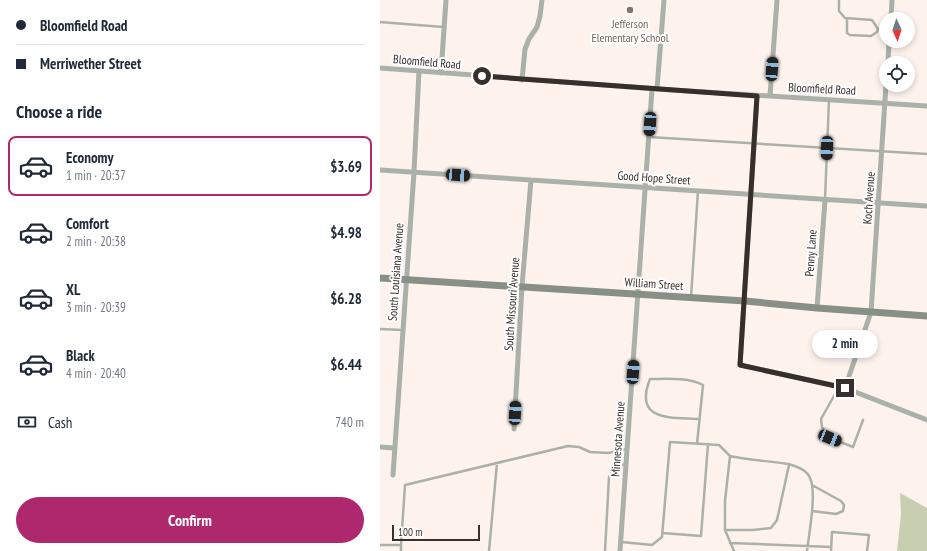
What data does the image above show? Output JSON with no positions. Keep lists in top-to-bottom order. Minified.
{"streets":{"main road":["William Street"],"street":["Bloomfield Road","Good Hope Street","Koch Avenue","Penny Lane","South Louisiana Avenue","South Missouri Avenue","Minnesota Avenue"]},"crossings":[["Bloomfield Road","Koch Avenue"],["Bloomfield Road","South Louisiana Avenue"],["Bloomfield Road","Minnesota Avenue"],["Good Hope Street","Koch Avenue"],["Good Hope Street","Penny Lane"],["Good Hope Street","South Louisiana Avenue"],["Good Hope Street","South Missouri Avenue"],["Good Hope Street","Minnesota Avenue"],["Koch Avenue","William Street"],["Penny Lane","William Street"],["South Louisiana Avenue","William Street"],["William Street","South Missouri Avenue"],["William Street","Minnesota Avenue"]],"places":["Jefferson Elementary School"],"scale_bar":"100 m","north":"bottom","page":{"banner":["Bloomfield Road","Merriwether Street"],"heading":"Choose a ride","list":[{"name":"Economy","note":"1 min · 20:37","value":"$3.69"},{"name":"Comfort","note":"2 min · 20:38","value":"$4.98"},{"name":"XL","note":"3 min · 20:39","value":"$6.28"},{"name":"Black","note":"4 min · 20:40","value":"$6.44"}],"bubble":"2 min","pay":["Cash","740 m"],"buttons":"Confirm","scale":"100 m"}}
